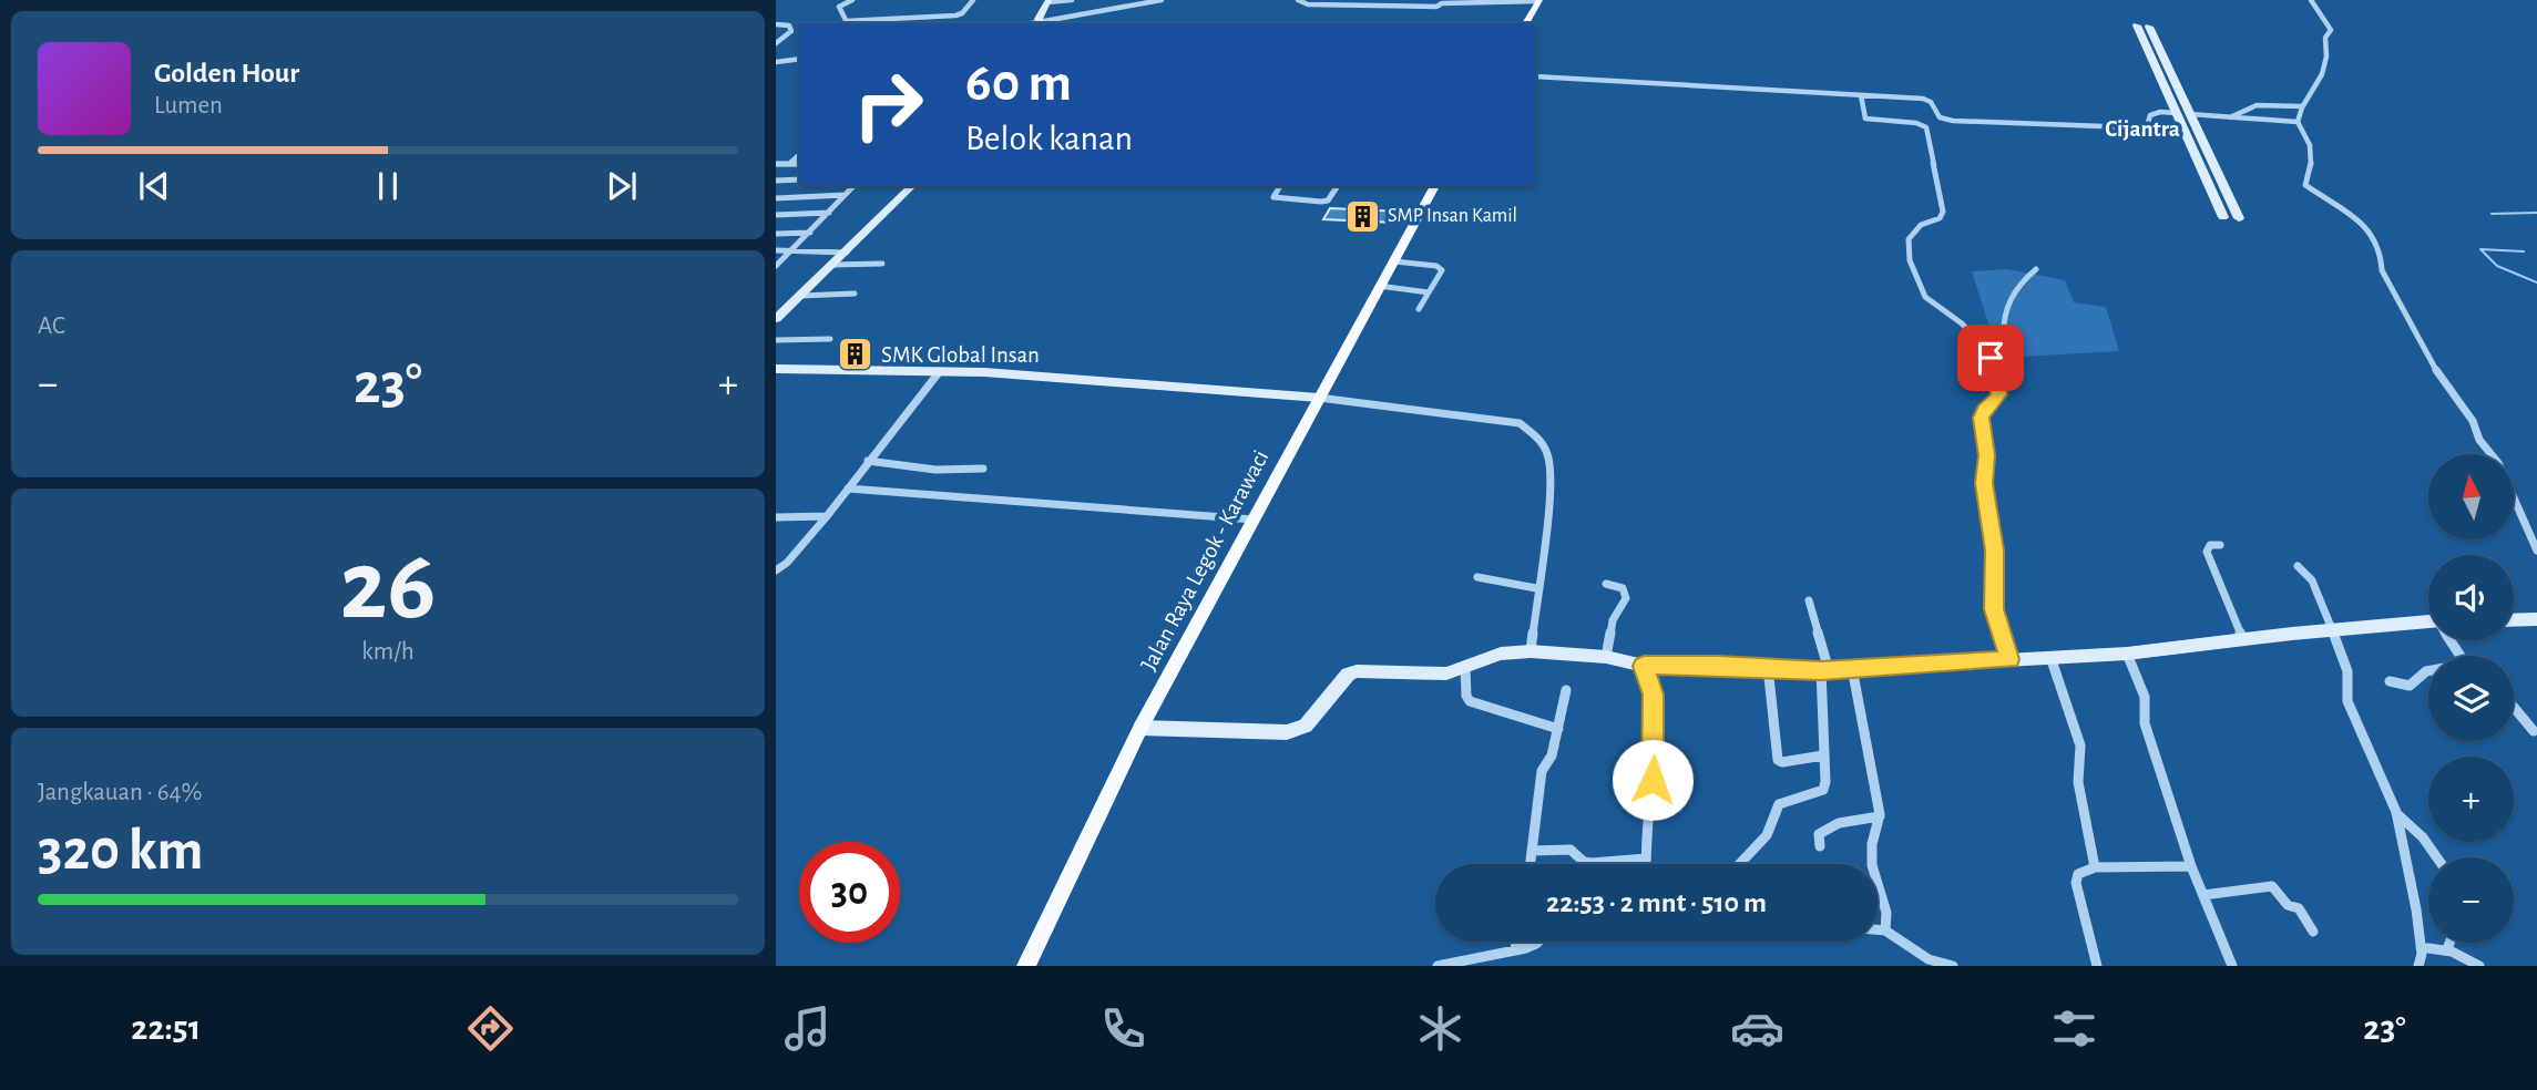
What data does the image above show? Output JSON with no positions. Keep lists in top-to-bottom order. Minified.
{"streets":{"main road":["Jalan Raya Legok - Karawaci"]},"districts":["Cijantra"],"places":{"building":["SMP Insan Kamil","SMK Global Insan"]},"north":"top","page":{"turn":["60 m","Belok kanan"],"song":["Golden Hour","Lumen"],"tile":["AC",["26","km/h"],["Jangkauan · 64%","320 km"]],"heat":["−","23°","+"],"map_buttons":["+","−"],"limit":"30","trip":"22:53 · 2 mnt · 510 m","tabs":["22:51","23°"]}}
